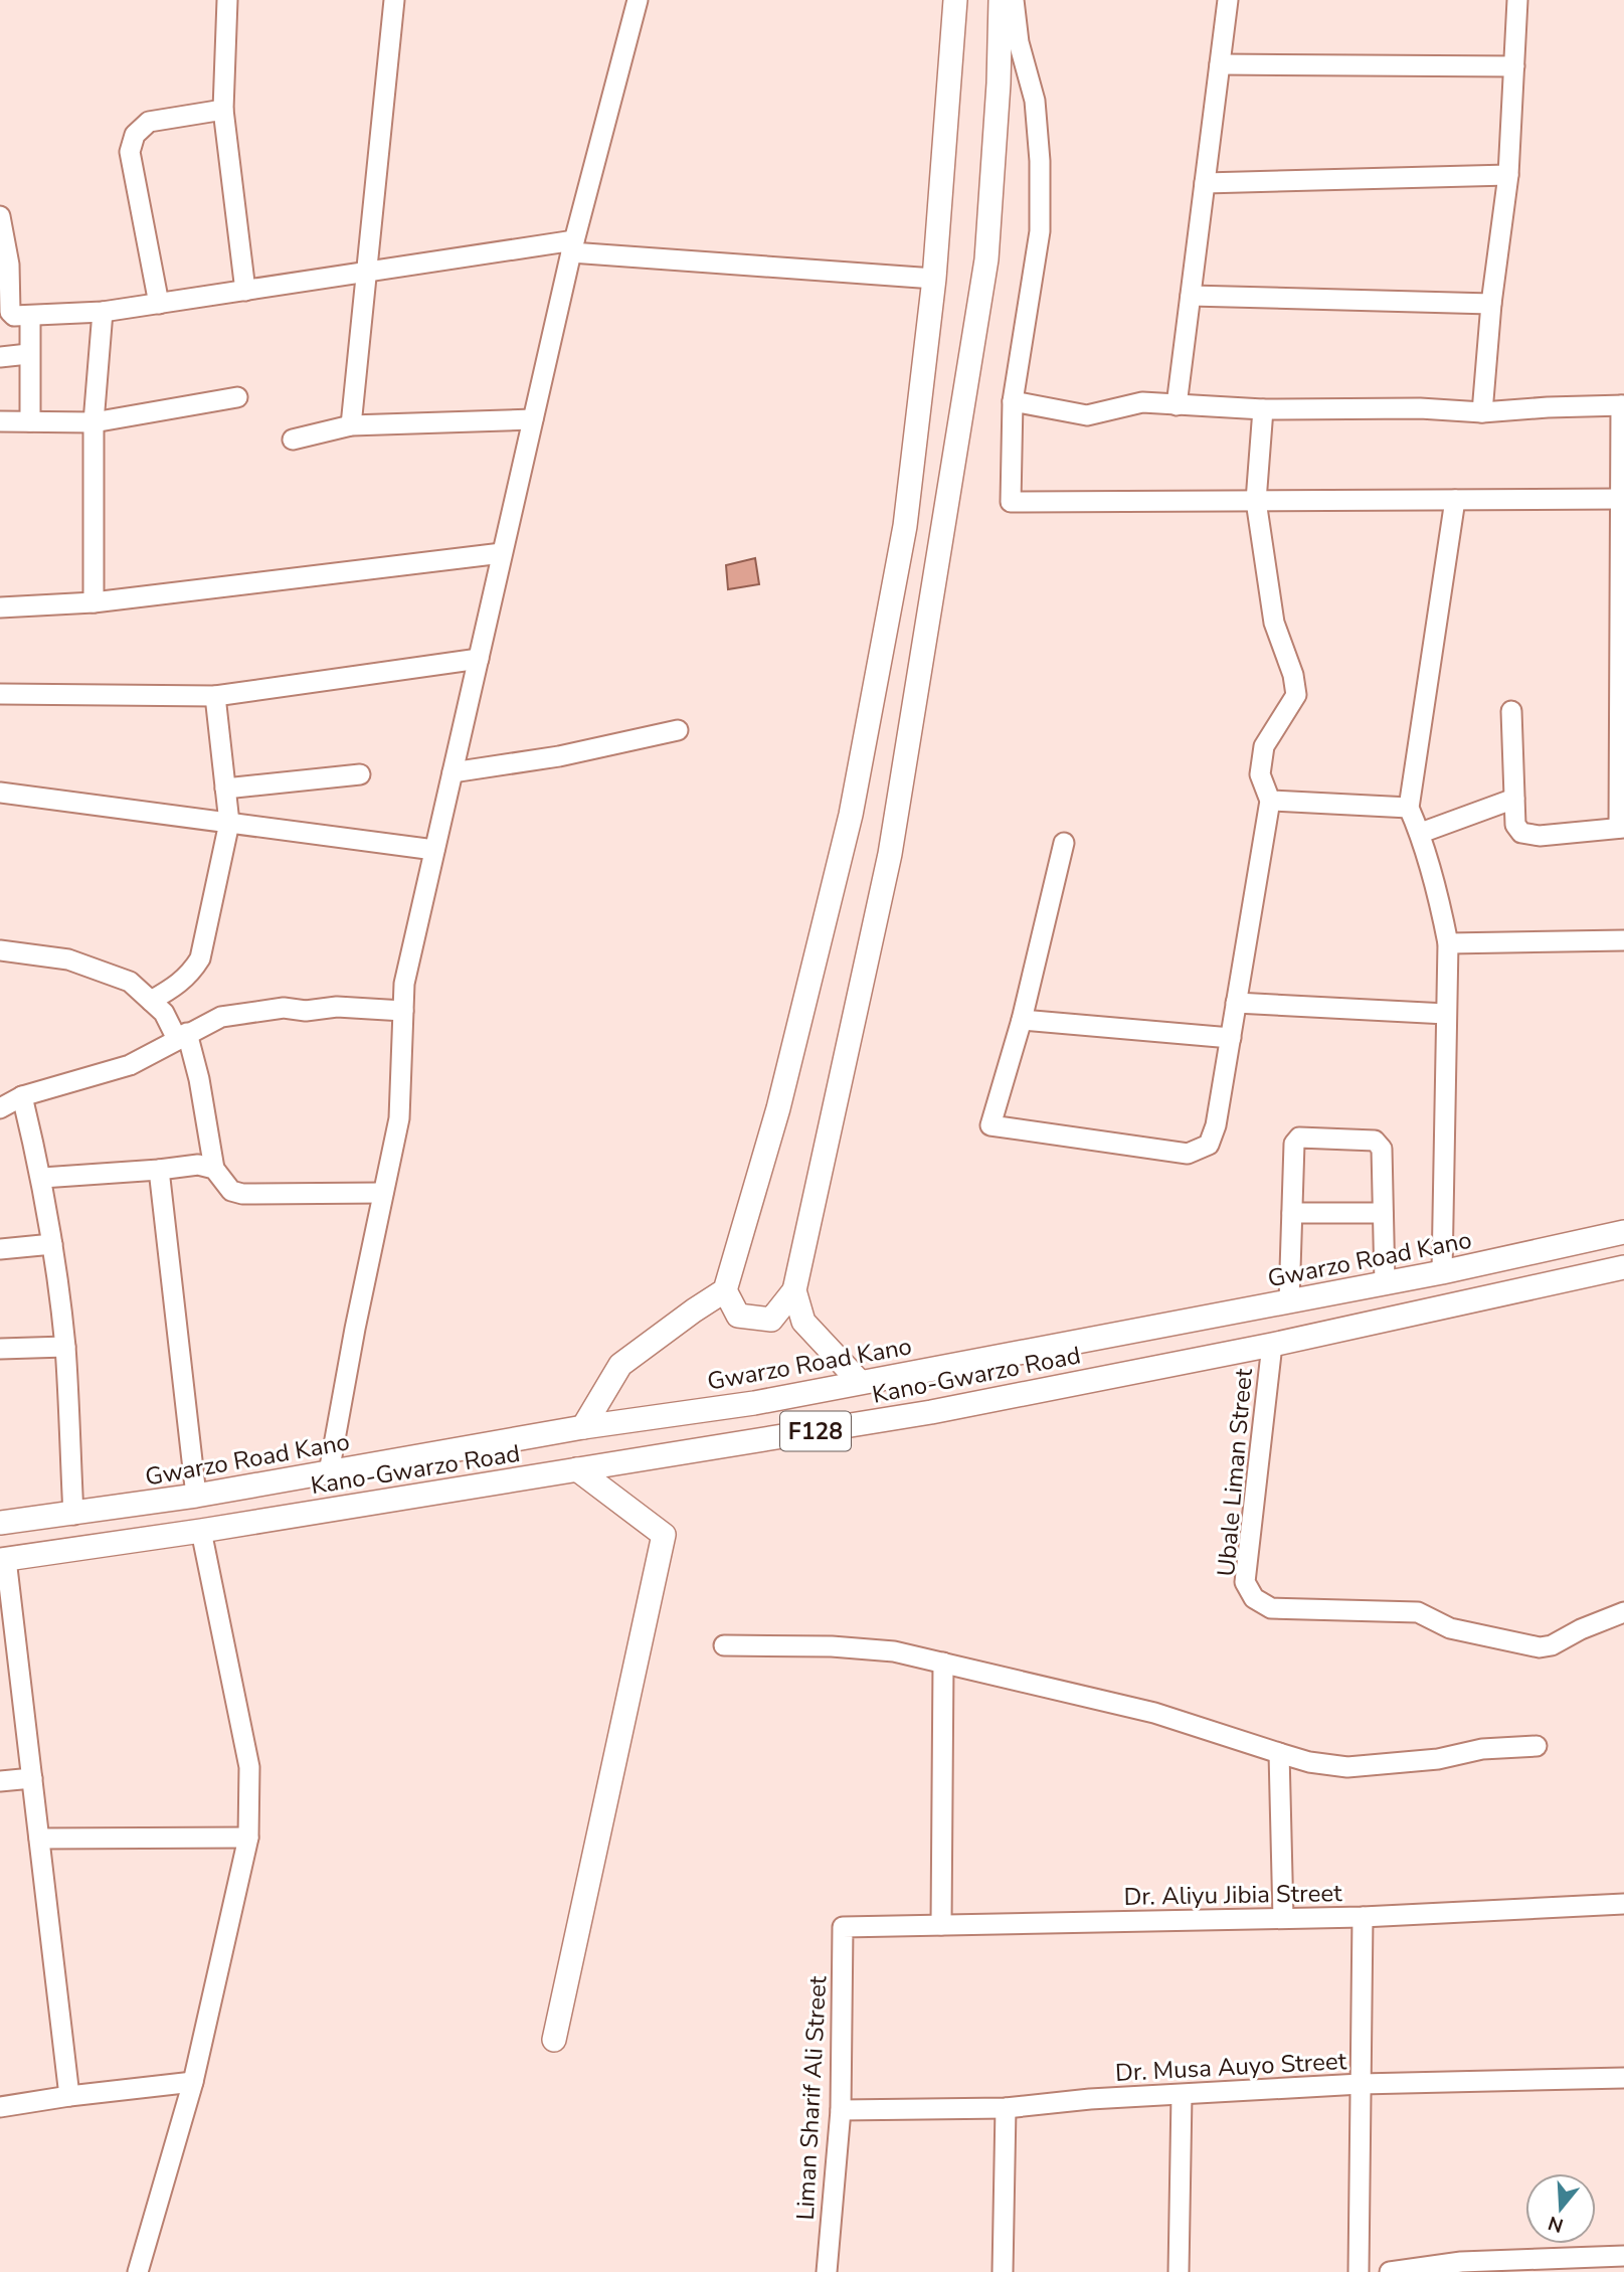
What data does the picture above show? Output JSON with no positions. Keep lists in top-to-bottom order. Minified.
{"streets":{"main road":["Gwarzo Road Kano","Kano-Gwarzo Road","F128"],"street":["Ubale Liman Street","Dr. Aliyu Jibia Street","Dr. Musa Auyo Street","Liman Sharif Ali Street"]},"crossings":[["Kano-Gwarzo Road","Ubale Liman Street"],["Dr. Aliyu Jibia Street","Liman Sharif Ali Street"],["Dr. Musa Auyo Street","Liman Sharif Ali Street"]],"north":"bottom"}
